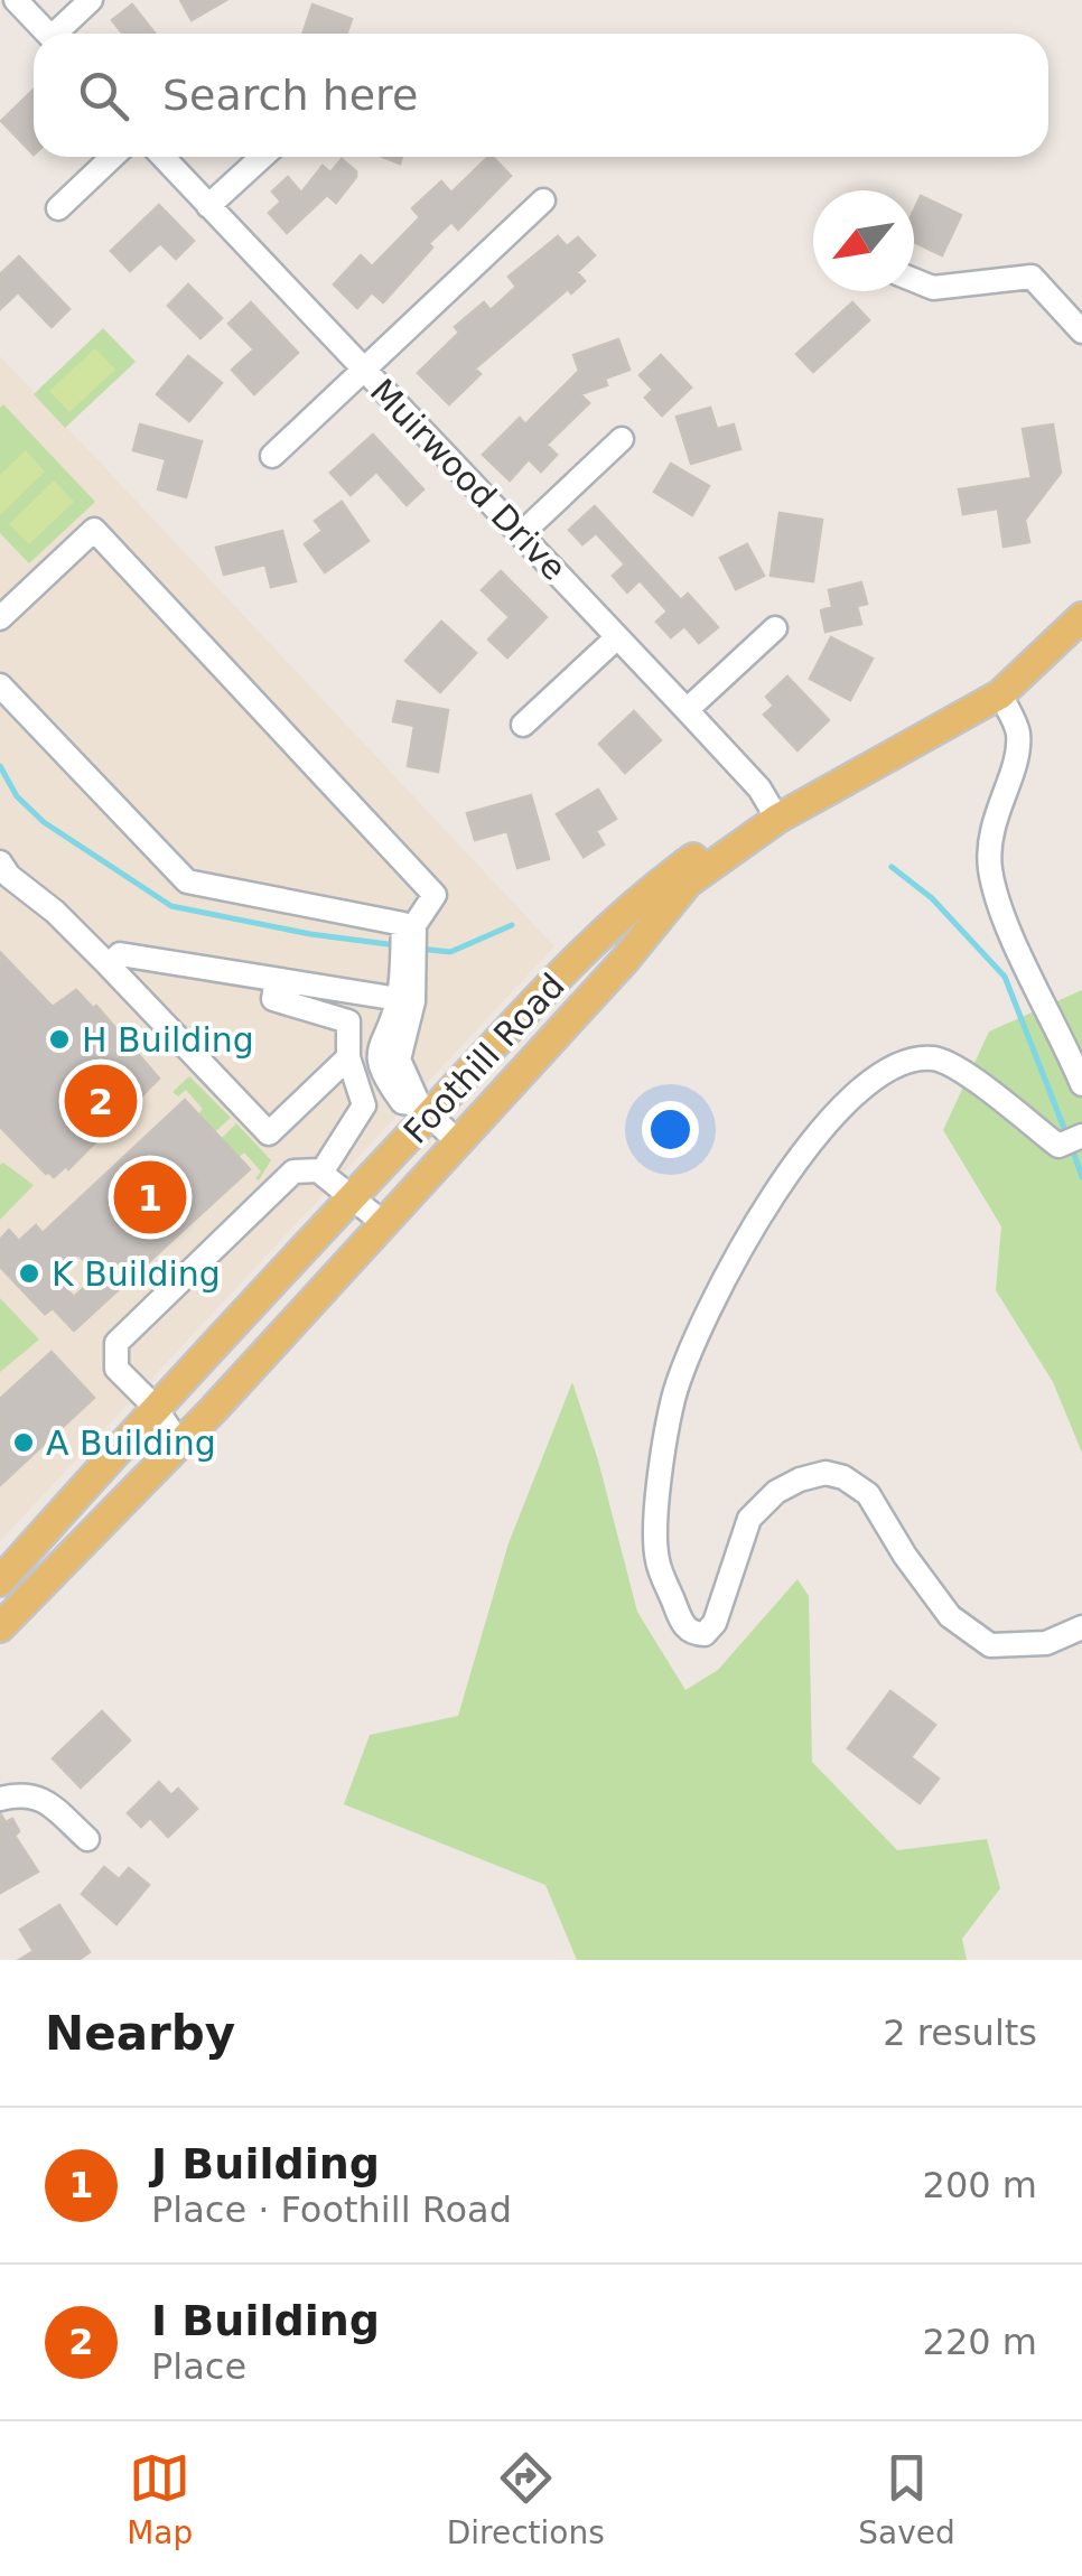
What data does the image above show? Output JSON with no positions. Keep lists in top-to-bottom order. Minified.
{"streets":{"main road":["Foothill Road"],"street":["Muirwood Drive"]},"crossings":[["Muirwood Drive","Foothill Road"]],"places":["H Building","K Building","A Building"],"north":"bottom left","page":{"search":"Search here","pins":["2","1"],"heading":["Nearby","2 results"],"list":[{"mark":"1","name":"J Building","note":"Place · Foothill Road","value":"200 m"},{"mark":"2","name":"I Building","note":"Place","value":"220 m"}],"nav":["Map","Directions","Saved"]}}
